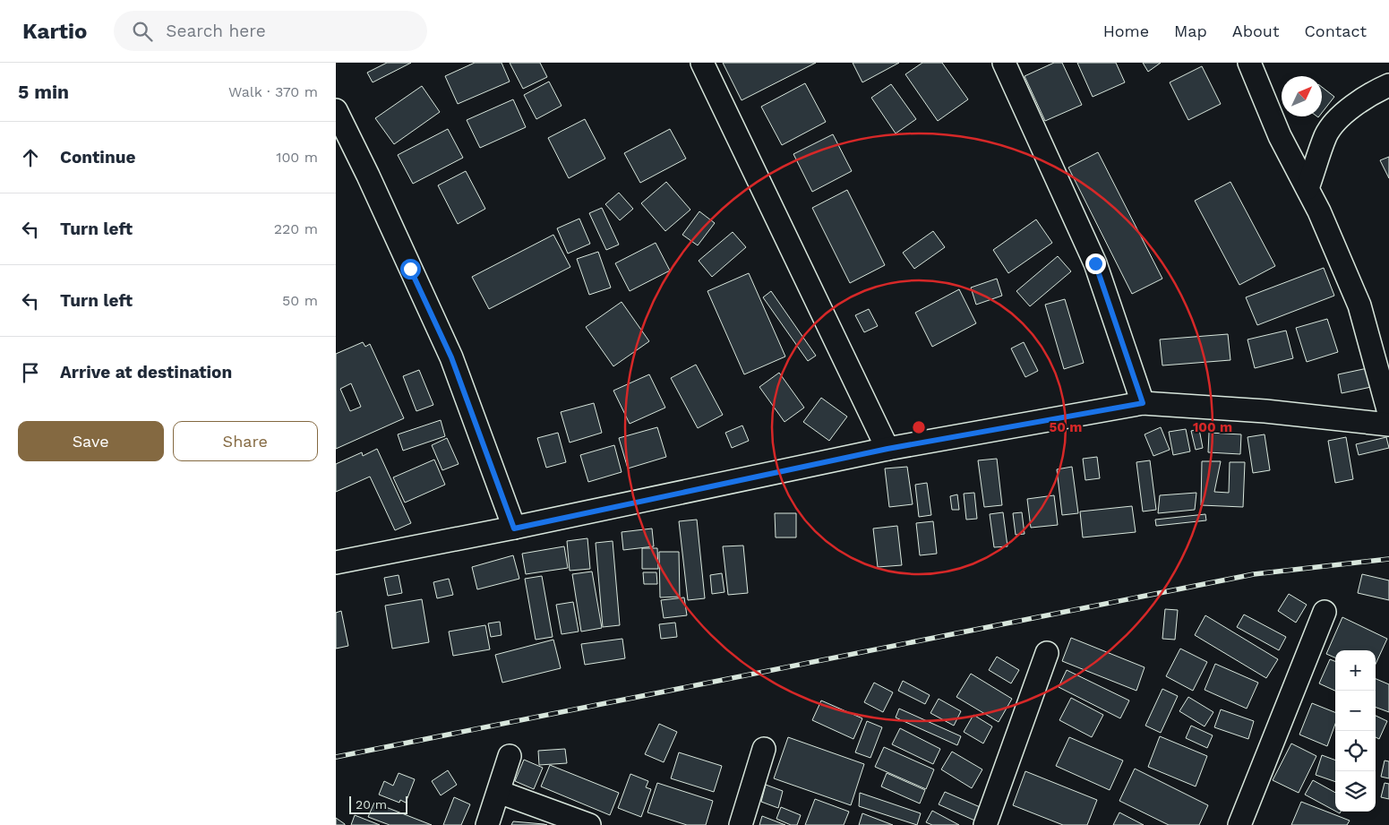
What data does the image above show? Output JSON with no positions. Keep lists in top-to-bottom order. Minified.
{"scale_bar":"20 m","north":"top right","page":{"header":"Kartio","search":"Search here","nav":["Home","Map","About","Contact"],"heading":["5 min","Walk · 370 m"],"list":[["Continue","100 m"],["Turn left","220 m"],["Turn left","50 m"],"Arrive at destination"],"buttons":["Save","Share"],"map_buttons":["+","−"],"scale":"20 m"},"rings":["50 m","100 m"]}
